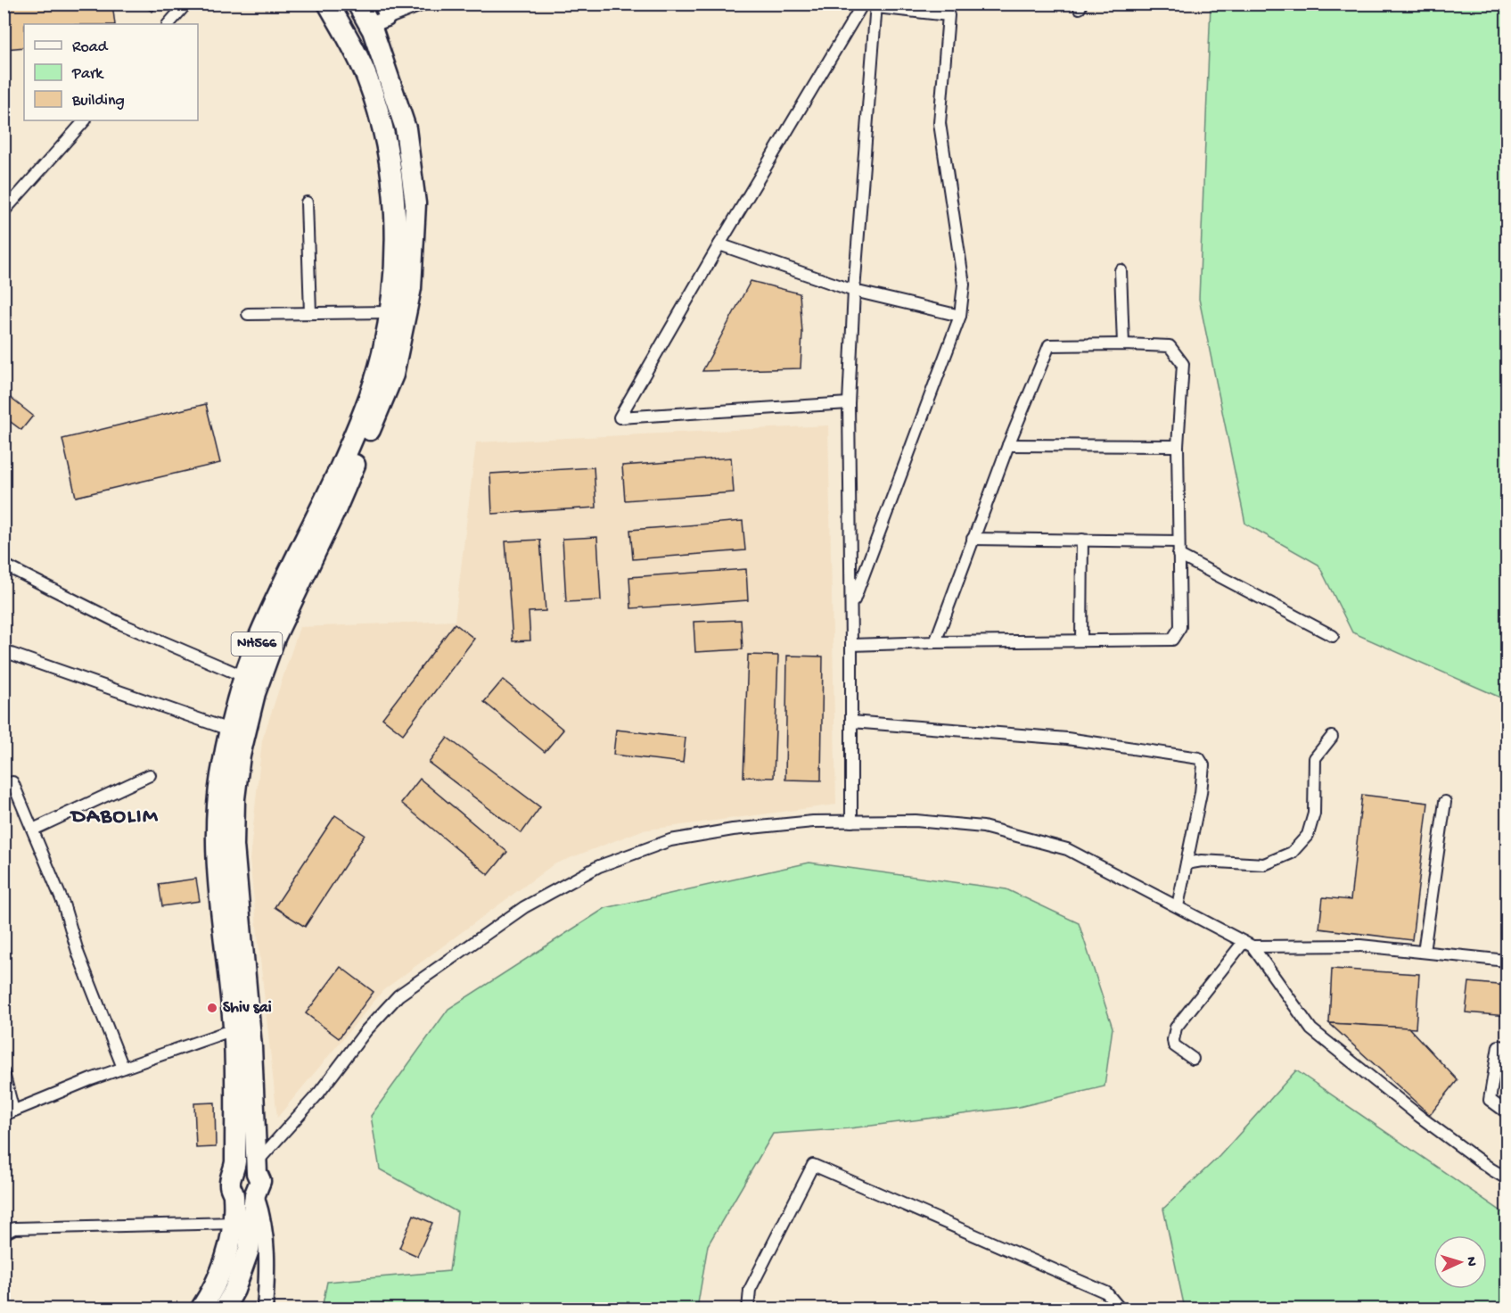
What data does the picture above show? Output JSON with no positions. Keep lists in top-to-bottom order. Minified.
{"streets":{"highway":["NH566"]},"districts":["DABOLIM"],"places":["Shiv sai"],"legend":["Road","Park","Building"],"north":"right"}
